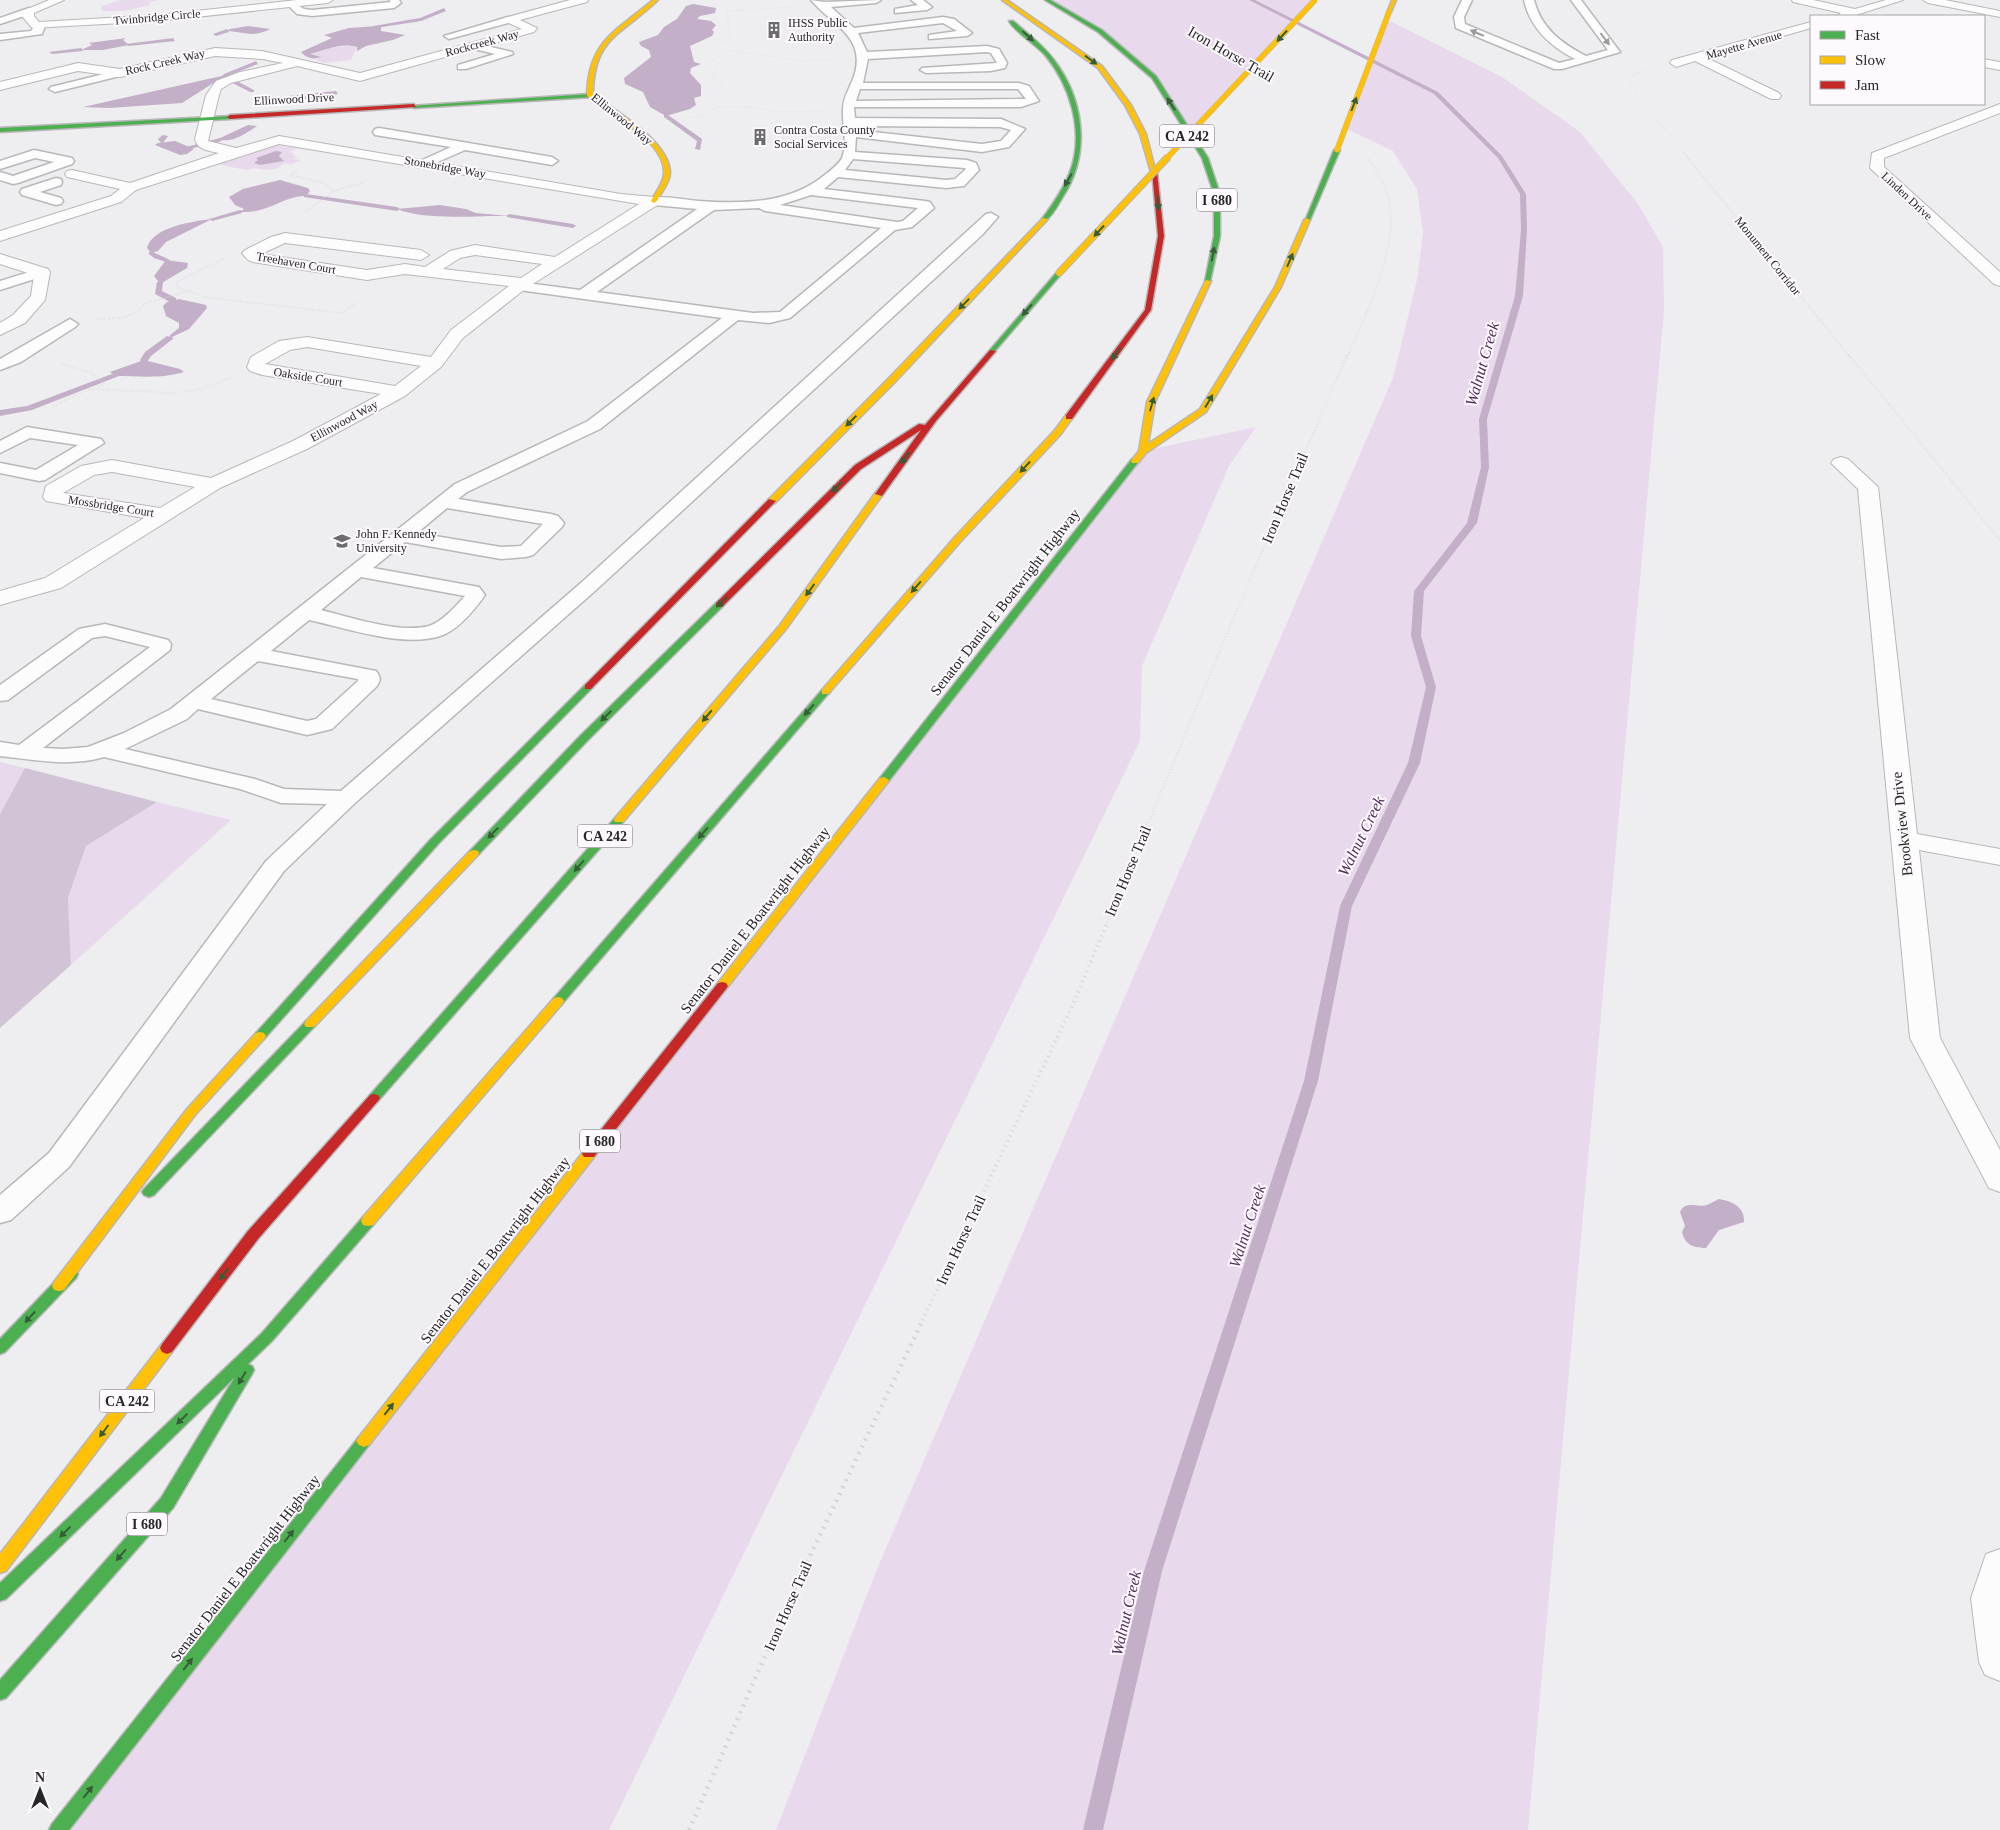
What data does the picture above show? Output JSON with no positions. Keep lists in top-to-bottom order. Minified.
{"streets":{"main road":["Ellinwood Drive","Ellinwood Way","CA 242","I 680","Senator Daniel E Boatwright Highway"],"street":["Twinbridge Circle","Rockcreek Way","Mayette Avenue","Rock Creek Way","Stonebridge Way","Linden Drive","Treehaven Court","Oakside Court","Mossbridge Court","Brookview Drive"],"path":["Iron Horse Trail","Monument Corridor"]},"crossings":[["Rockcreek Way","Rock Creek Way"],["Mayette Avenue","Monument Corridor"],["Rock Creek Way","Ellinwood Drive"],["Rock Creek Way","Stonebridge Way"],["Ellinwood Drive","Ellinwood Way"],["Ellinwood Drive","Stonebridge Way"],["Ellinwood Way","Stonebridge Way"],["Ellinwood Way","Treehaven Court"],["Ellinwood Way","Oakside Court"],["Ellinwood Way","Mossbridge Court"]],"one_way":["Senator Daniel E Boatwright Highway"],"water":["Walnut Creek"],"places":{"building":["IHSS Public Authority","Contra Costa County Social Services"],"school or university":["John F. Kennedy University"]},"legend":["Fast","Slow","Jam"],"north":"top"}
